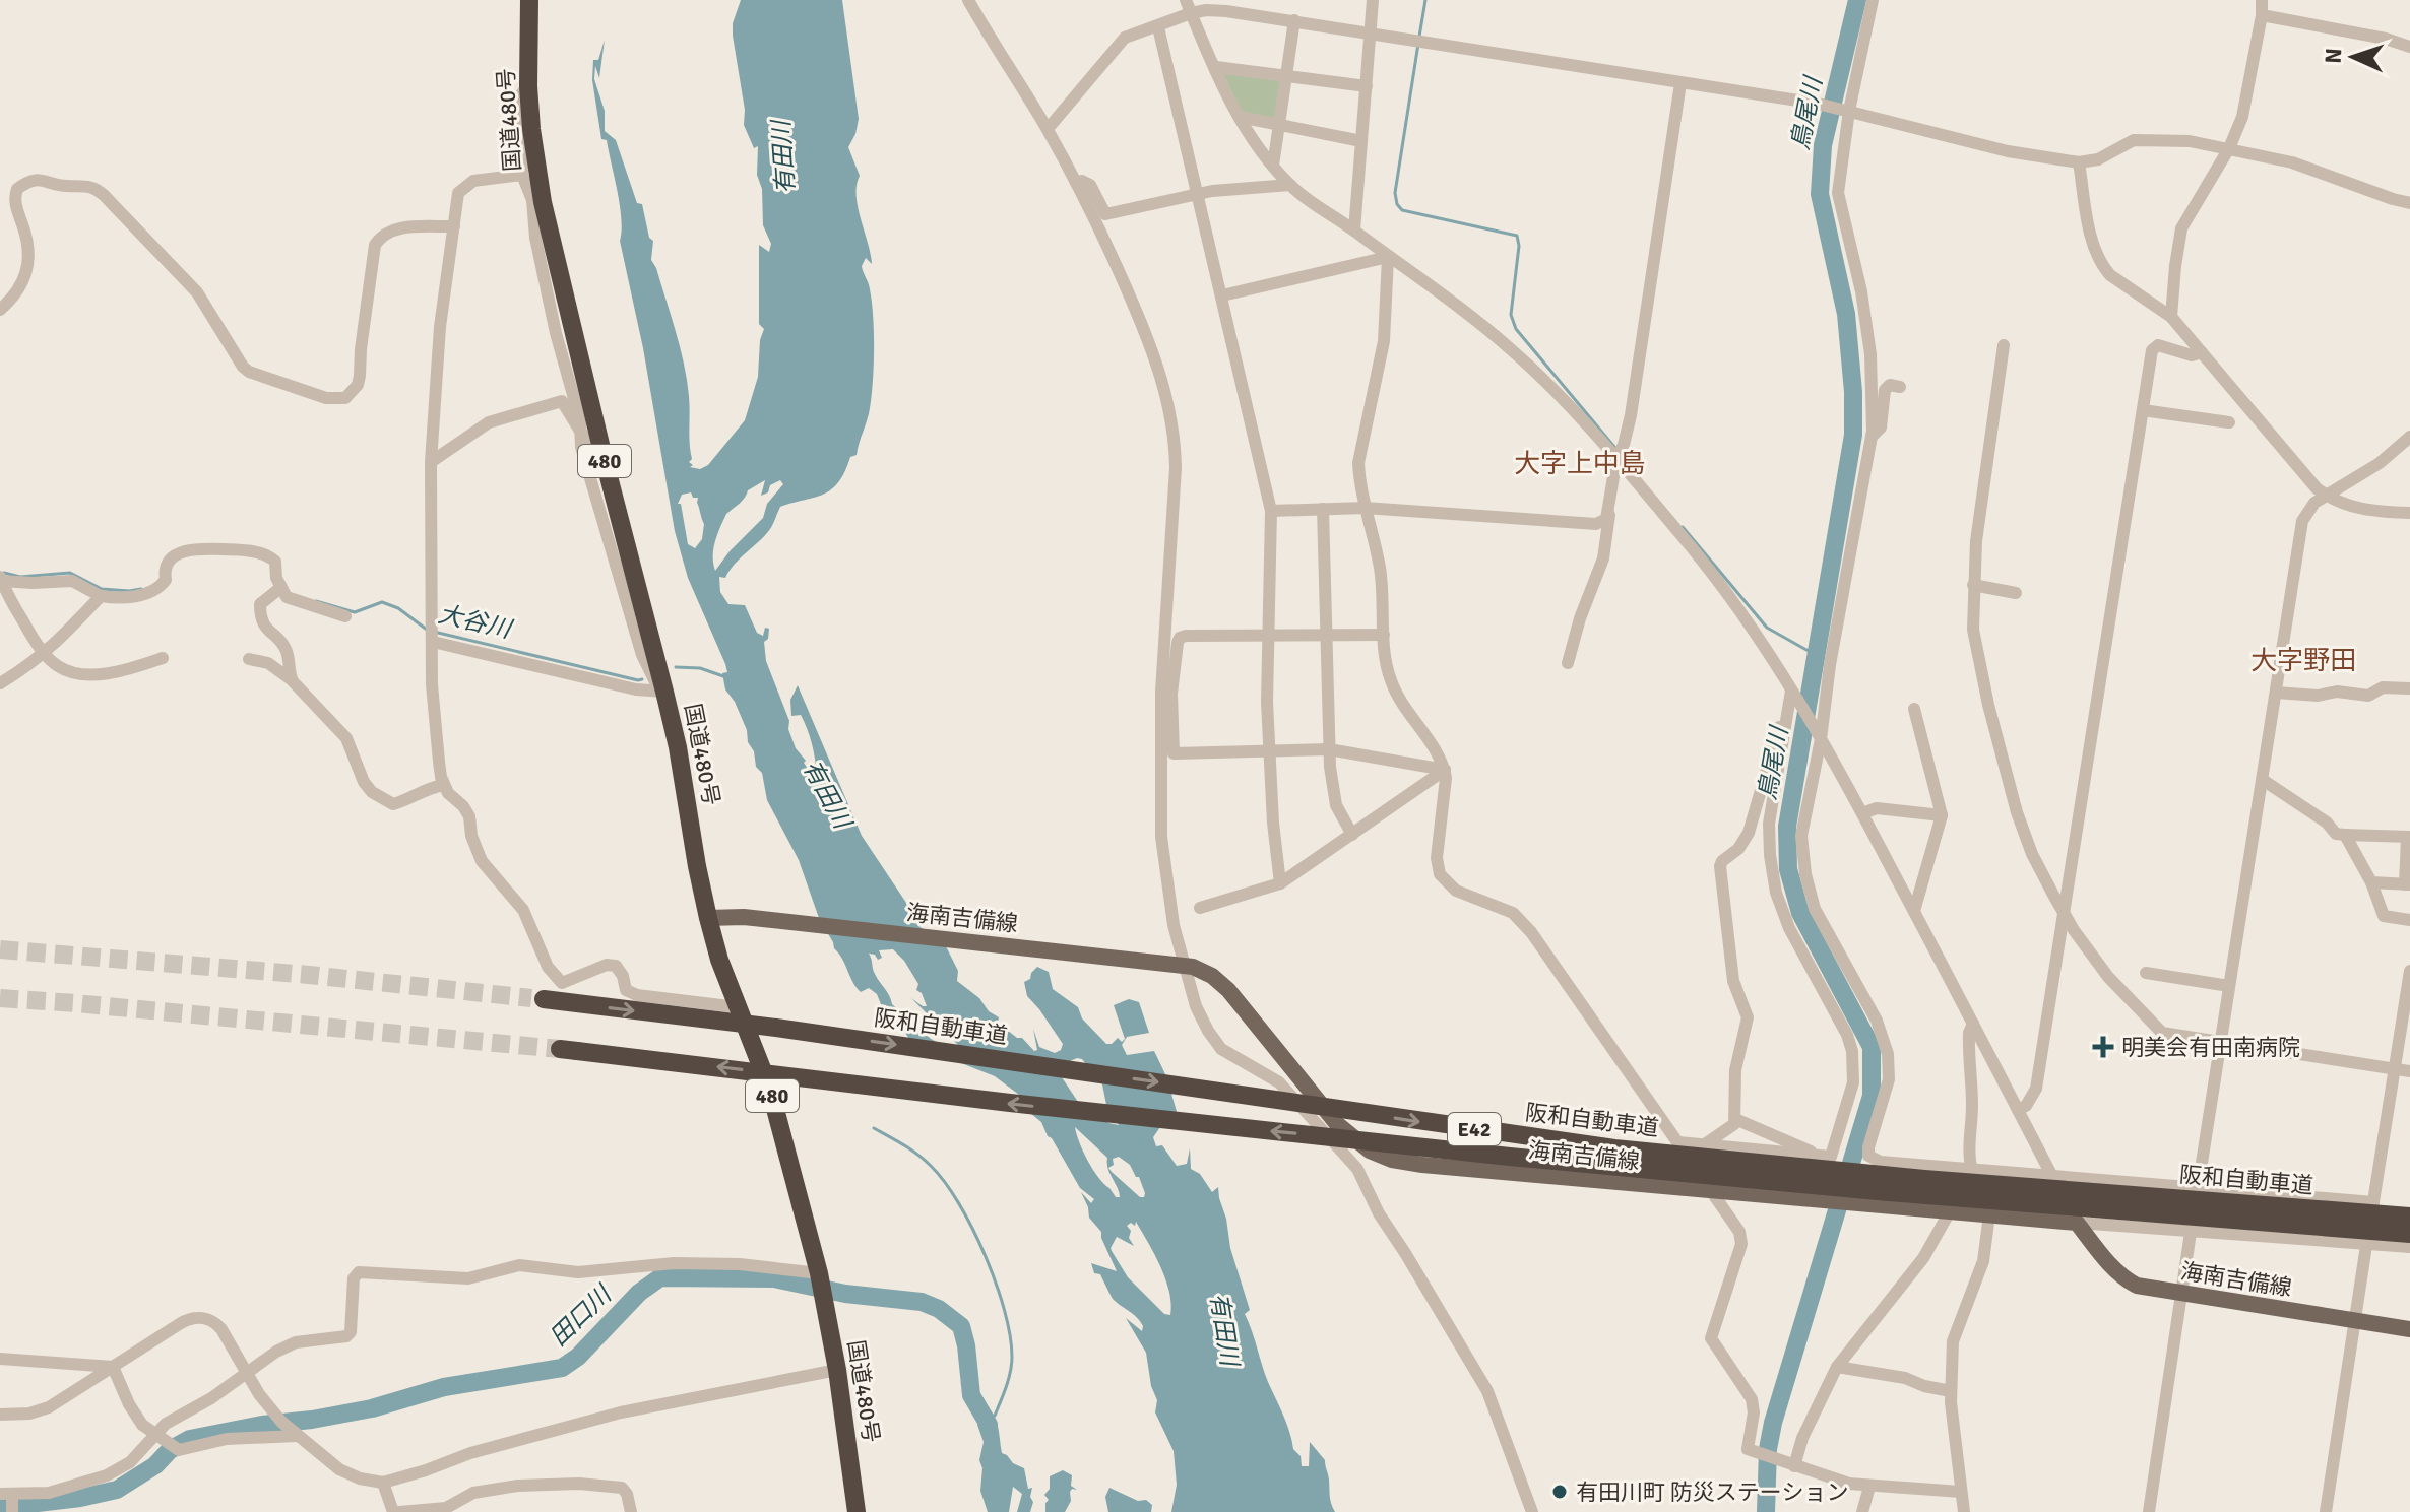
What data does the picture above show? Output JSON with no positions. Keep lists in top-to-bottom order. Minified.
{"streets":{"highway":["国道480号","480","阪和自動車道","E42"],"main road":["海南吉備線"]},"crossings":[["国道480号","海南吉備線"]],"districts":["大字上中島","大字野田"],"water":["鳥尾川","有田川","大谷川","田口川"],"places":{"health":["明美会有田南病院"],"other":["有田川町 防災ステーション"]},"north":"left"}
